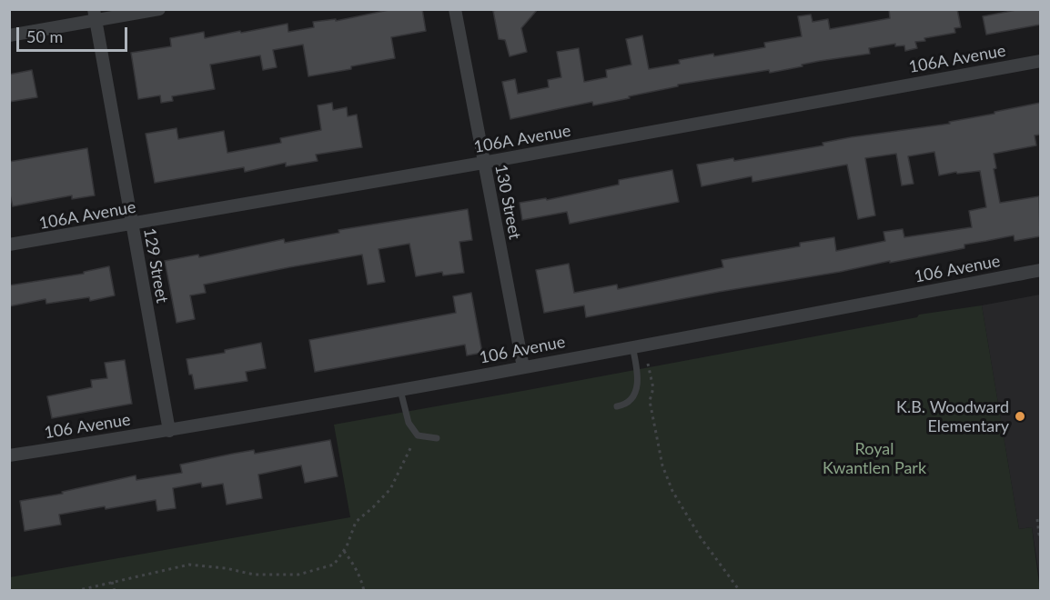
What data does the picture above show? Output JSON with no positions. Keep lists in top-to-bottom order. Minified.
{"streets":{"street":["106A Avenue","130 Street","129 Street","106 Avenue"]},"crossings":[["106A Avenue","130 Street"],["106A Avenue","129 Street"],["130 Street","106 Avenue"],["129 Street","106 Avenue"]],"parks":["Royal Kwantlen Park"],"places":["K.B. Woodward Elementary"],"scale_bar":"50 m"}
